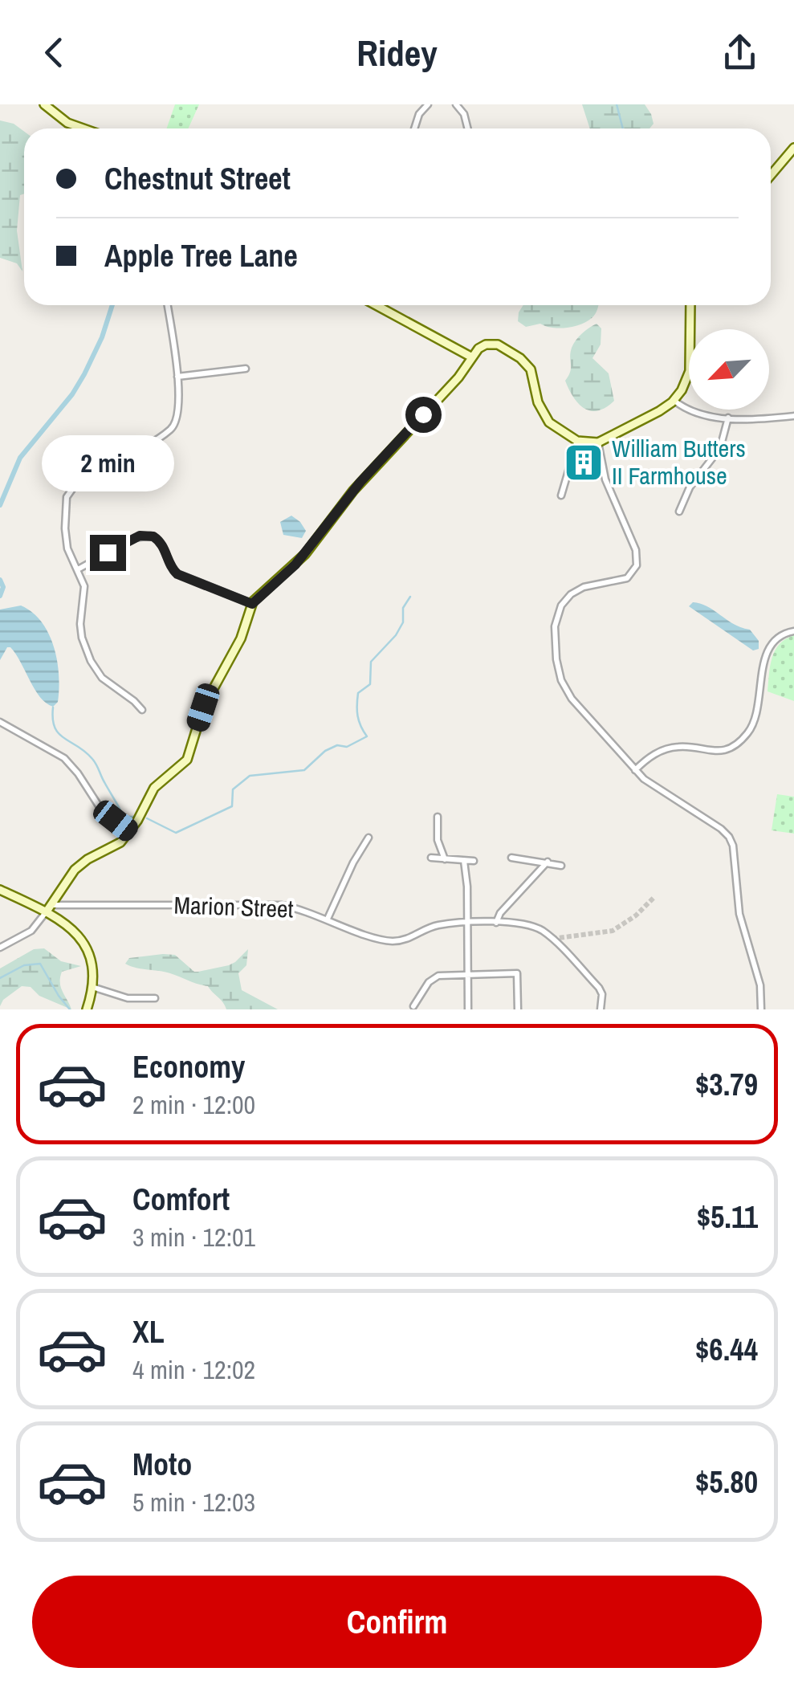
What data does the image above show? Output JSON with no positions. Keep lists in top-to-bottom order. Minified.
{"streets":{"street":["Marion Street"]},"places":{"building":["William Butters II Farmhouse"]},"north":"bottom left","page":{"header":"Ridey","banner":["Chestnut Street","Apple Tree Lane"],"bubble":"2 min","list":[{"name":"Economy","note":"2 min · 12:00","value":"$3.79"},{"name":"Comfort","note":"3 min · 12:01","value":"$5.11"},{"name":"XL","note":"4 min · 12:02","value":"$6.44"},{"name":"Moto","note":"5 min · 12:03","value":"$5.80"}],"buttons":"Confirm"}}
